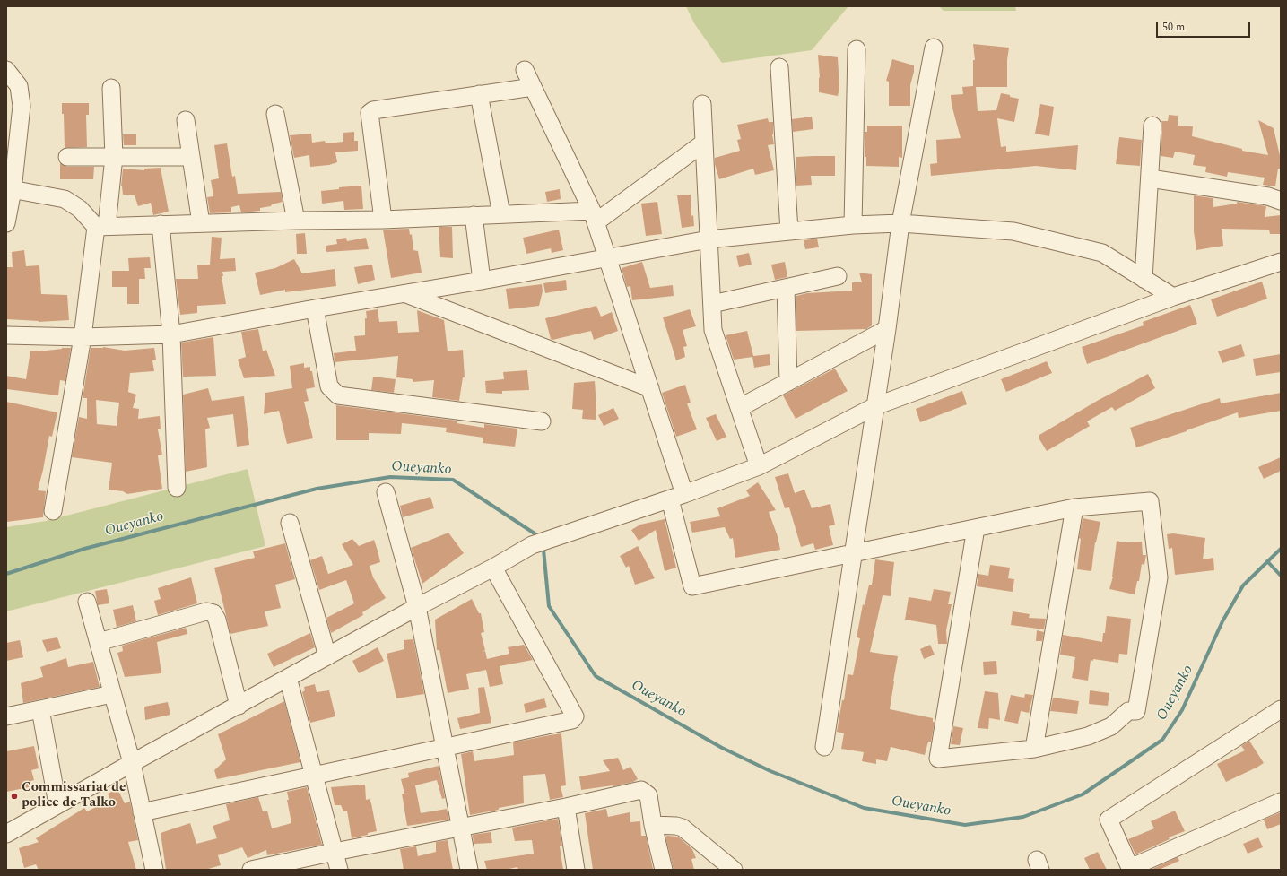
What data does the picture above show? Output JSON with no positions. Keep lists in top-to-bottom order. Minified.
{"water":["Oueyanko"],"places":["Commissariat de police de Talko"],"scale_bar":"50 m"}
